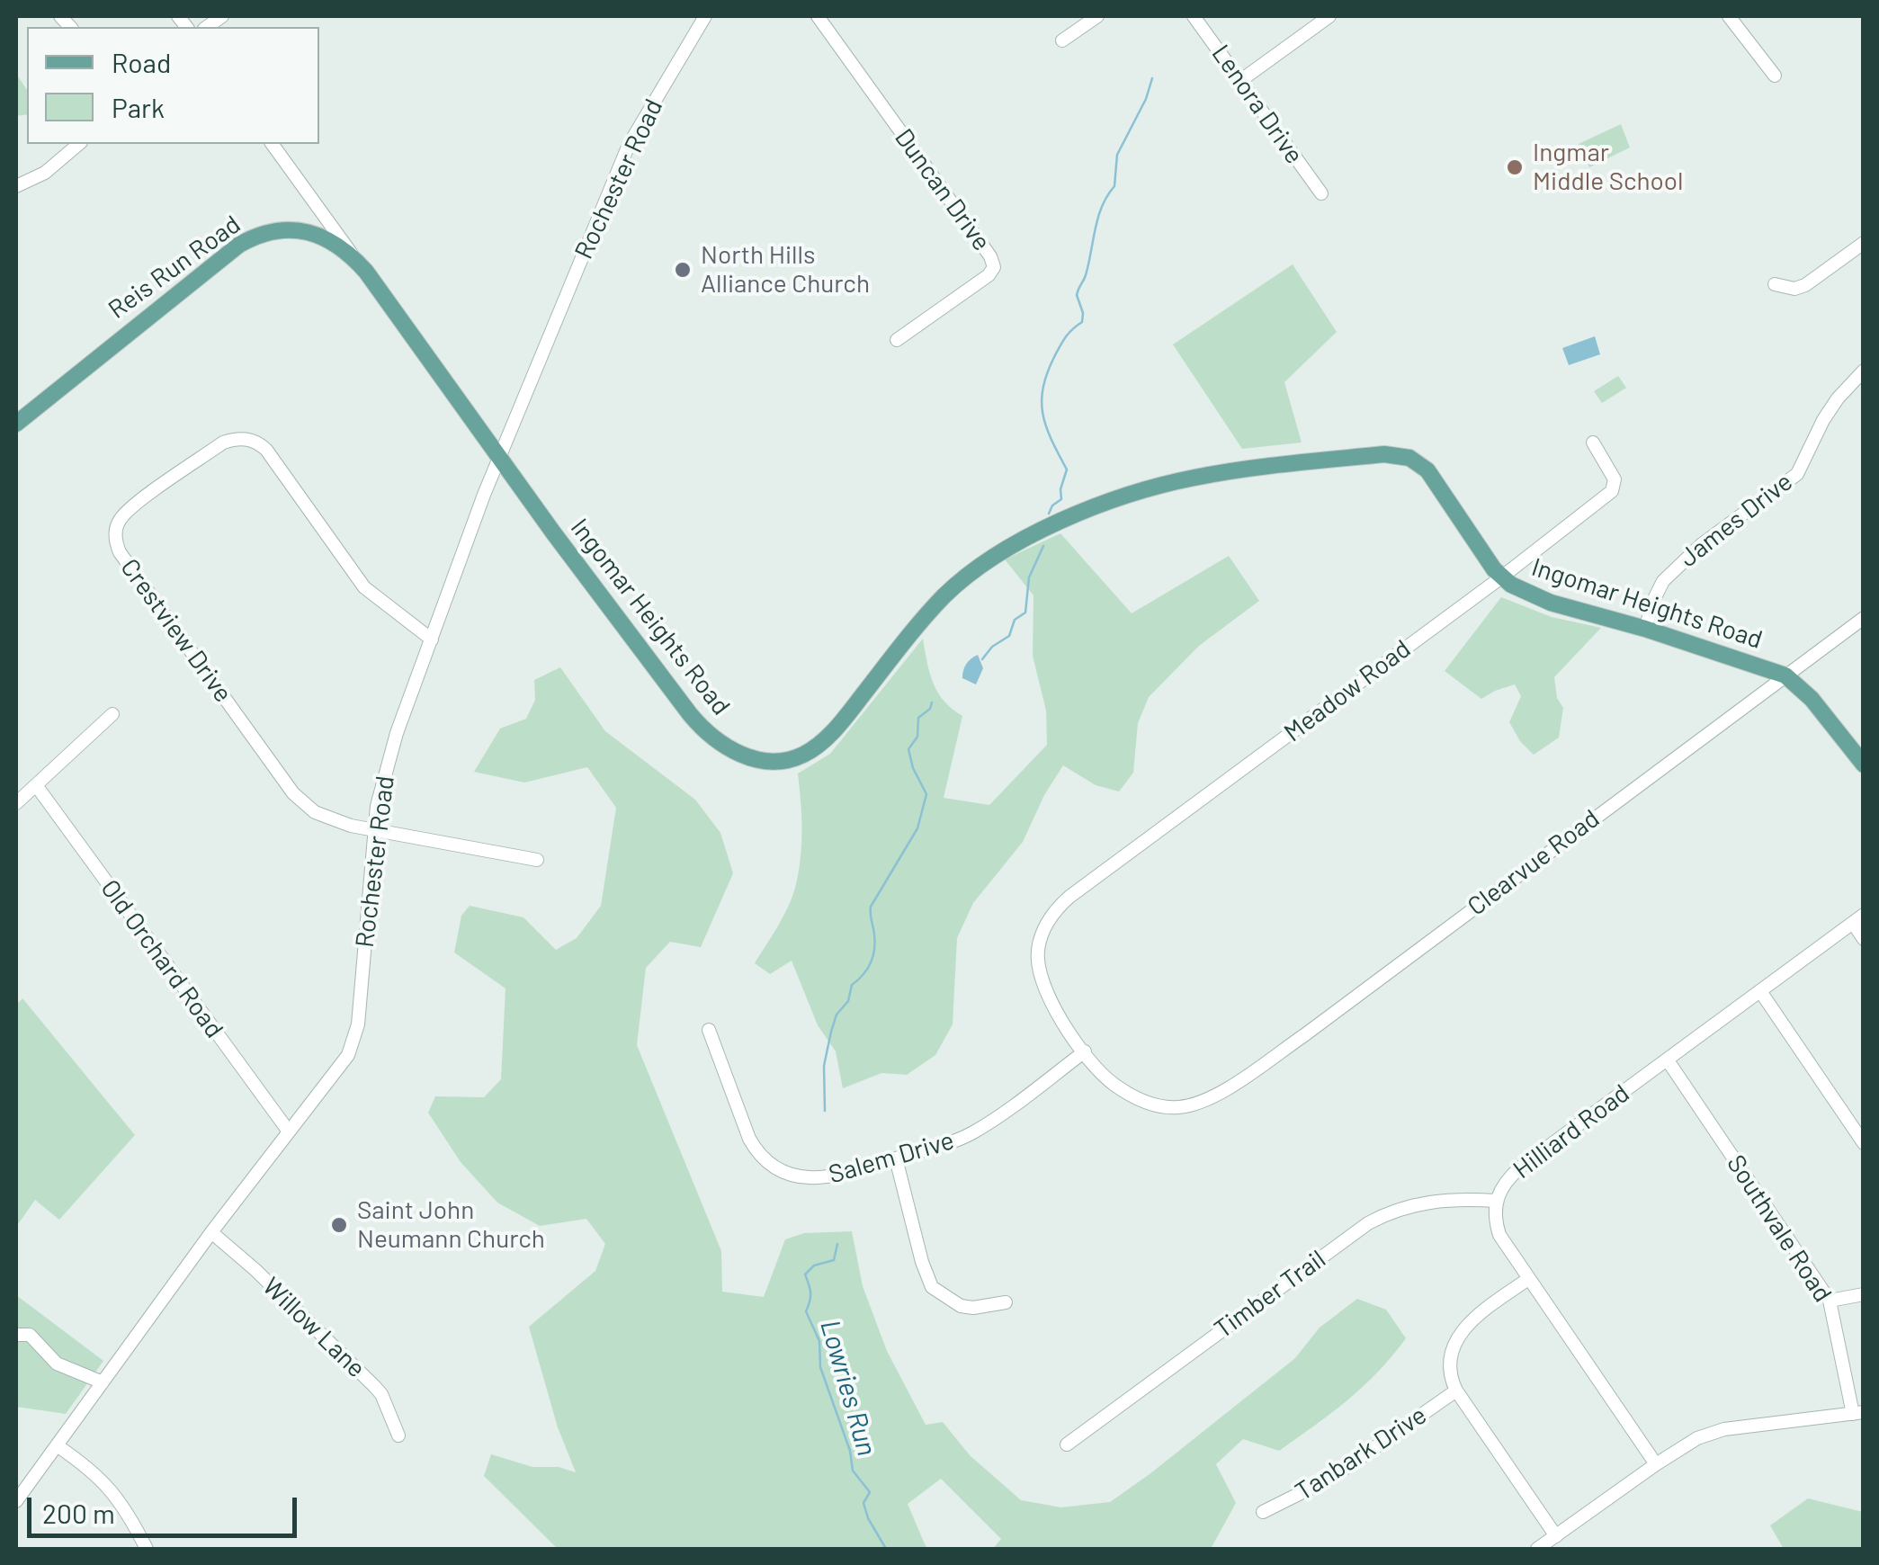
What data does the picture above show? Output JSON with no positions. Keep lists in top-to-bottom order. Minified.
{"streets":{"main road":["Reis Run Road","Ingomar Heights Road"],"street":["Lenora Drive","Rochester Road","Duncan Drive","James Drive","Crestview Drive","Meadow Road","Clearvue Road","Old Orchard Road","Hilliard Road","Salem Drive","Southvale Road","Timber Trail","Willow Lane","Tanbark Drive"]},"crossings":[["Rochester Road","Reis Run Road"],["Rochester Road","Ingomar Heights Road"],["Rochester Road","Crestview Drive"],["Rochester Road","Old Orchard Road"],["Rochester Road","Willow Lane"],["Reis Run Road","Ingomar Heights Road"],["James Drive","Ingomar Heights Road"],["Ingomar Heights Road","Meadow Road"],["Ingomar Heights Road","Clearvue Road"],["Meadow Road","Clearvue Road"],["Meadow Road","Salem Drive"],["Clearvue Road","Salem Drive"],["Hilliard Road","Southvale Road"],["Hilliard Road","Timber Trail"]],"water":["Lowries Run"],"places":["Ingmar Middle School","North Hills Alliance Church","Saint John Neumann Church"],"legend":["Road","Park"],"scale_bar":"200 m"}
